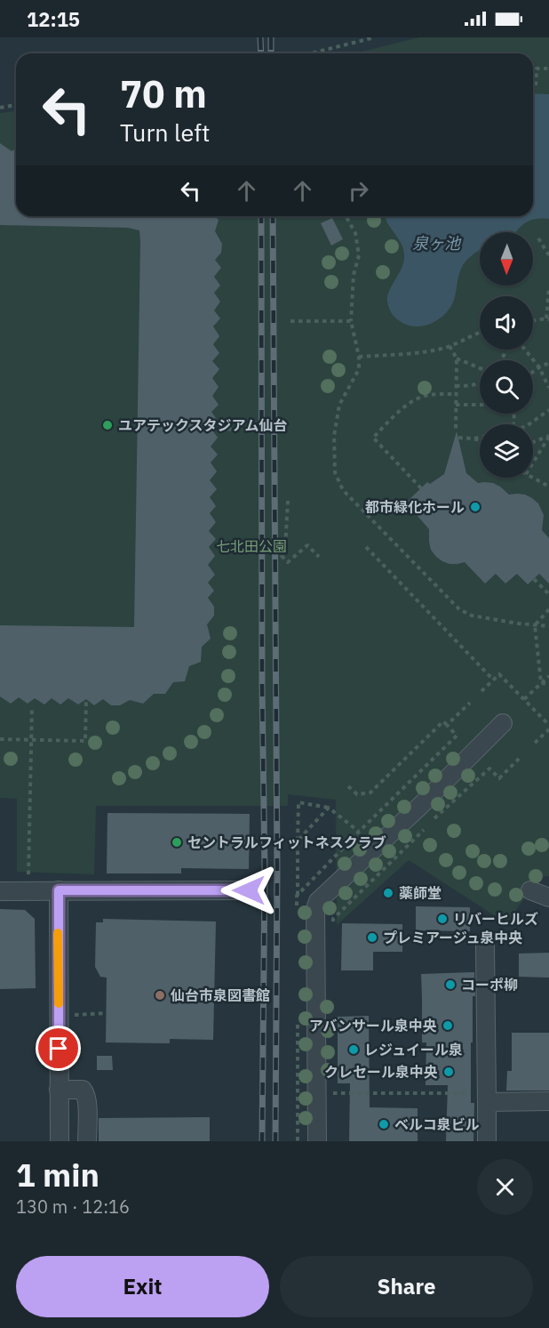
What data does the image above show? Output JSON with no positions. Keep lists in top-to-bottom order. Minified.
{"water":["泉ヶ池"],"parks":["七北田公園"],"places":["ユアテックスタジアム仙台","都市緑化ホール","セントラルフィットネスクラブ","薬師堂","リバーヒルズ","プレミアージュ泉中央","コーポ柳","仙台市泉図書館","アバンサール泉中央","レジュイール泉","クレセール泉中央","ベルコ泉ビル"],"north":"bottom","page":{"status":"12:15","turn":["70 m","Turn left"],"heading":["1 min","130 m · 12:16"],"buttons":["Exit","Share"]}}
